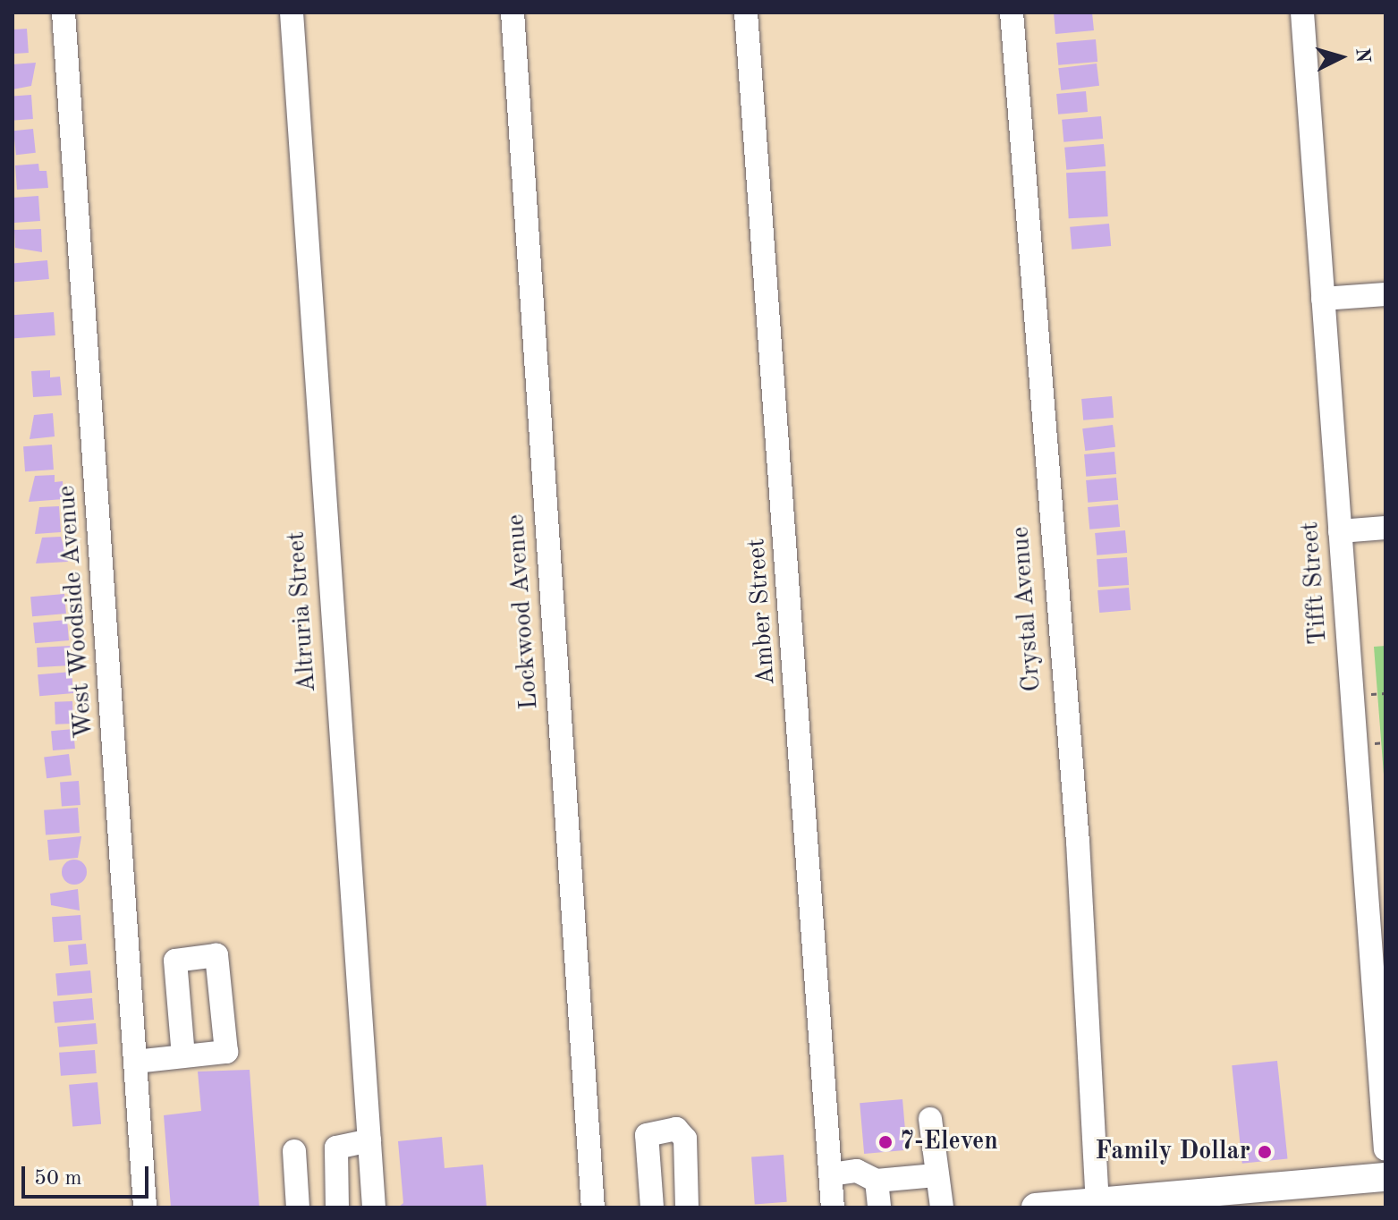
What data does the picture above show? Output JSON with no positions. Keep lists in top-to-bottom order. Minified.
{"streets":{"street":["Tifft Street","Crystal Avenue","West Woodside Avenue","Altruria Street","Lockwood Avenue","Amber Street"]},"places":["7-Eleven","Family Dollar"],"scale_bar":"50 m","north":"right"}
